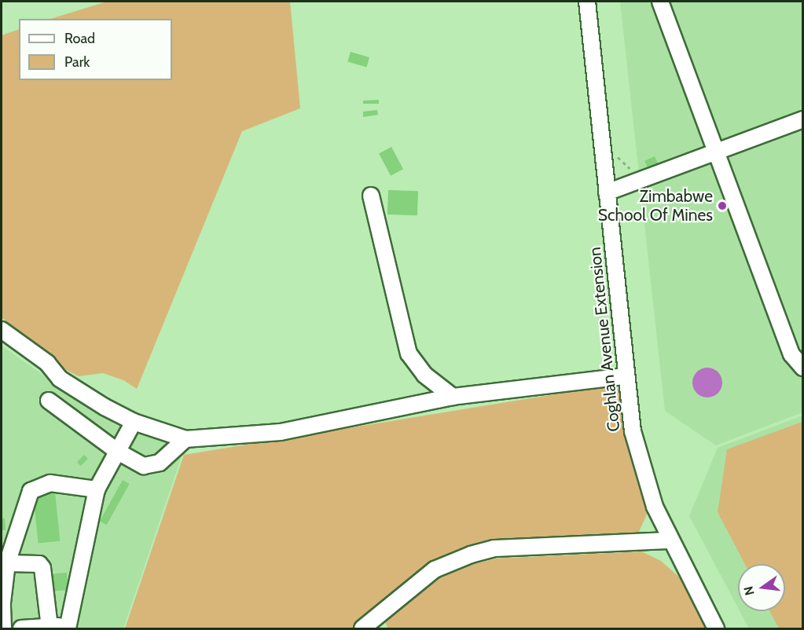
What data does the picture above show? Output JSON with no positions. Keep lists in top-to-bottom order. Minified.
{"streets":{"street":["Coghlan Avenue Extension"]},"places":["Zimbabwe School Of Mines"],"legend":["Road","Park"],"north":"left"}
